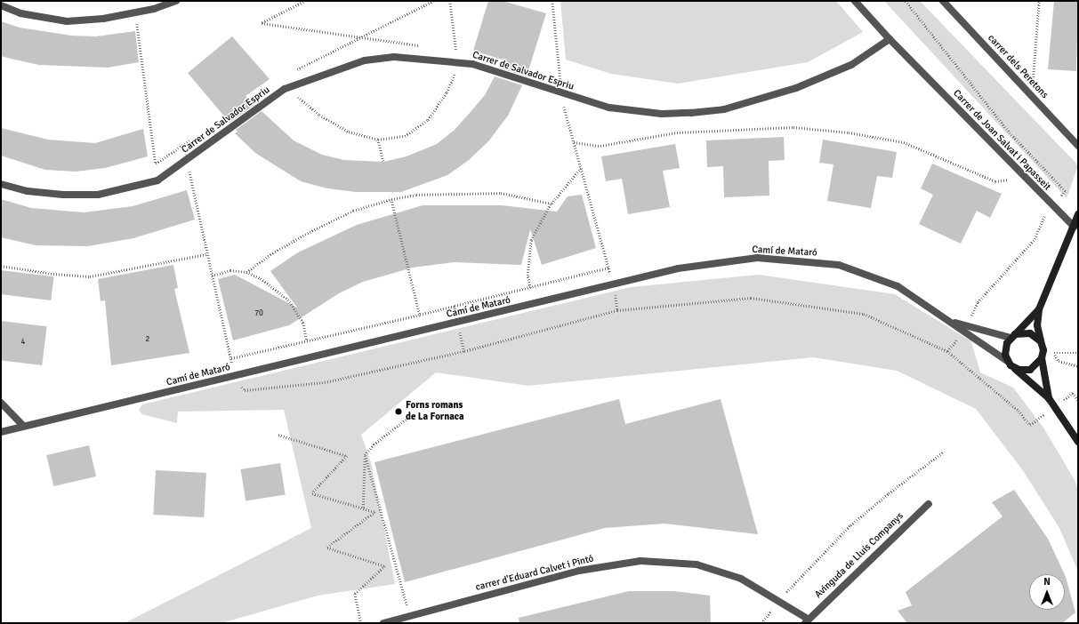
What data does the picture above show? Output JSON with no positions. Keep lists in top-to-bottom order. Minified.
{"streets":{"street":["carrer dels Peretons","Carrer de Salvador Espriu","Carrer de Joan Salvat i Papasseit","Camí de Mataró","Avinguda de Lluís Companys","carrer d'Eduard Calvet i Pintó"]},"crossings":[["Carrer de Salvador Espriu","Carrer de Joan Salvat i Papasseit"],["Avinguda de Lluís Companys","carrer d'Eduard Calvet i Pintó"]],"places":["Forns romans de La Fornaca"],"house_numbers":["70","2","4"],"north":"top"}
